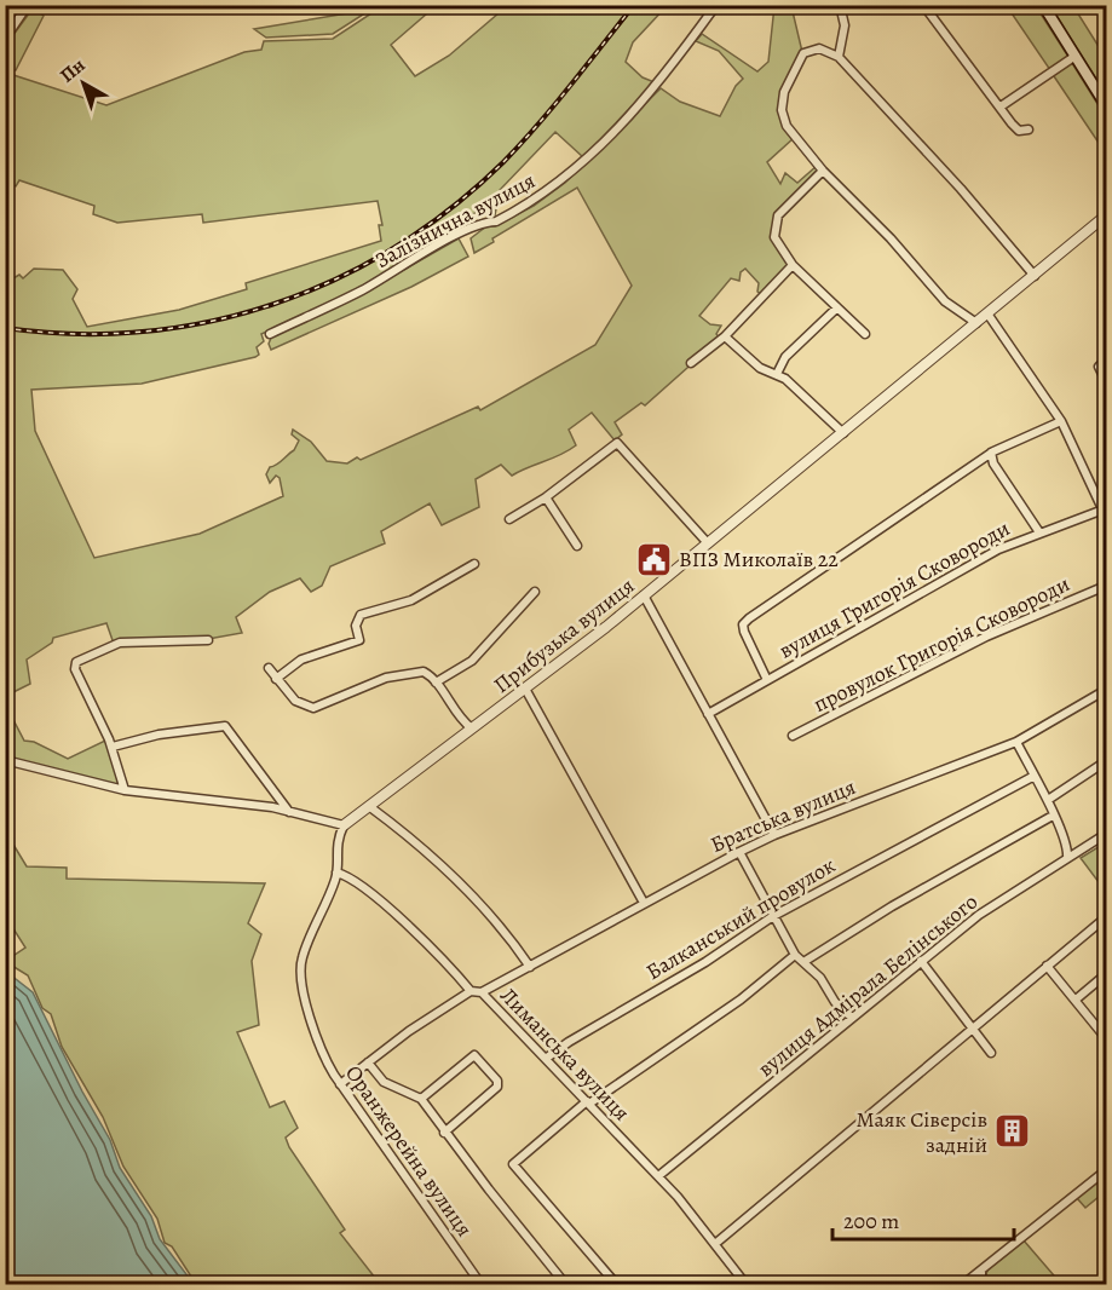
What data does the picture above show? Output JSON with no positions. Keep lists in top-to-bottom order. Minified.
{"streets":{"street":["Залізнична вулиця","вулиця Григорія Сковороди","Прибузька вулиця","провулок Григорія Сковороди","Братська вулиця","Балканський провулок","вулиця Адмірала Белінського","Лиманська вулиця","Оранжерейна вулиця"]},"crossings":[["Прибузька вулиця","Оранжерейна вулиця"],["Братська вулиця","Лиманська вулиця"],["Балканський провулок","Лиманська вулиця"],["вулиця Адмірала Белінського","Лиманська вулиця"],["Лиманська вулиця","Оранжерейна вулиця"]],"places":{"public building":["ВПЗ Миколаїв 22"],"building":["Маяк Сіверсів задній"]},"scale_bar":"200 m","north":"top left"}
